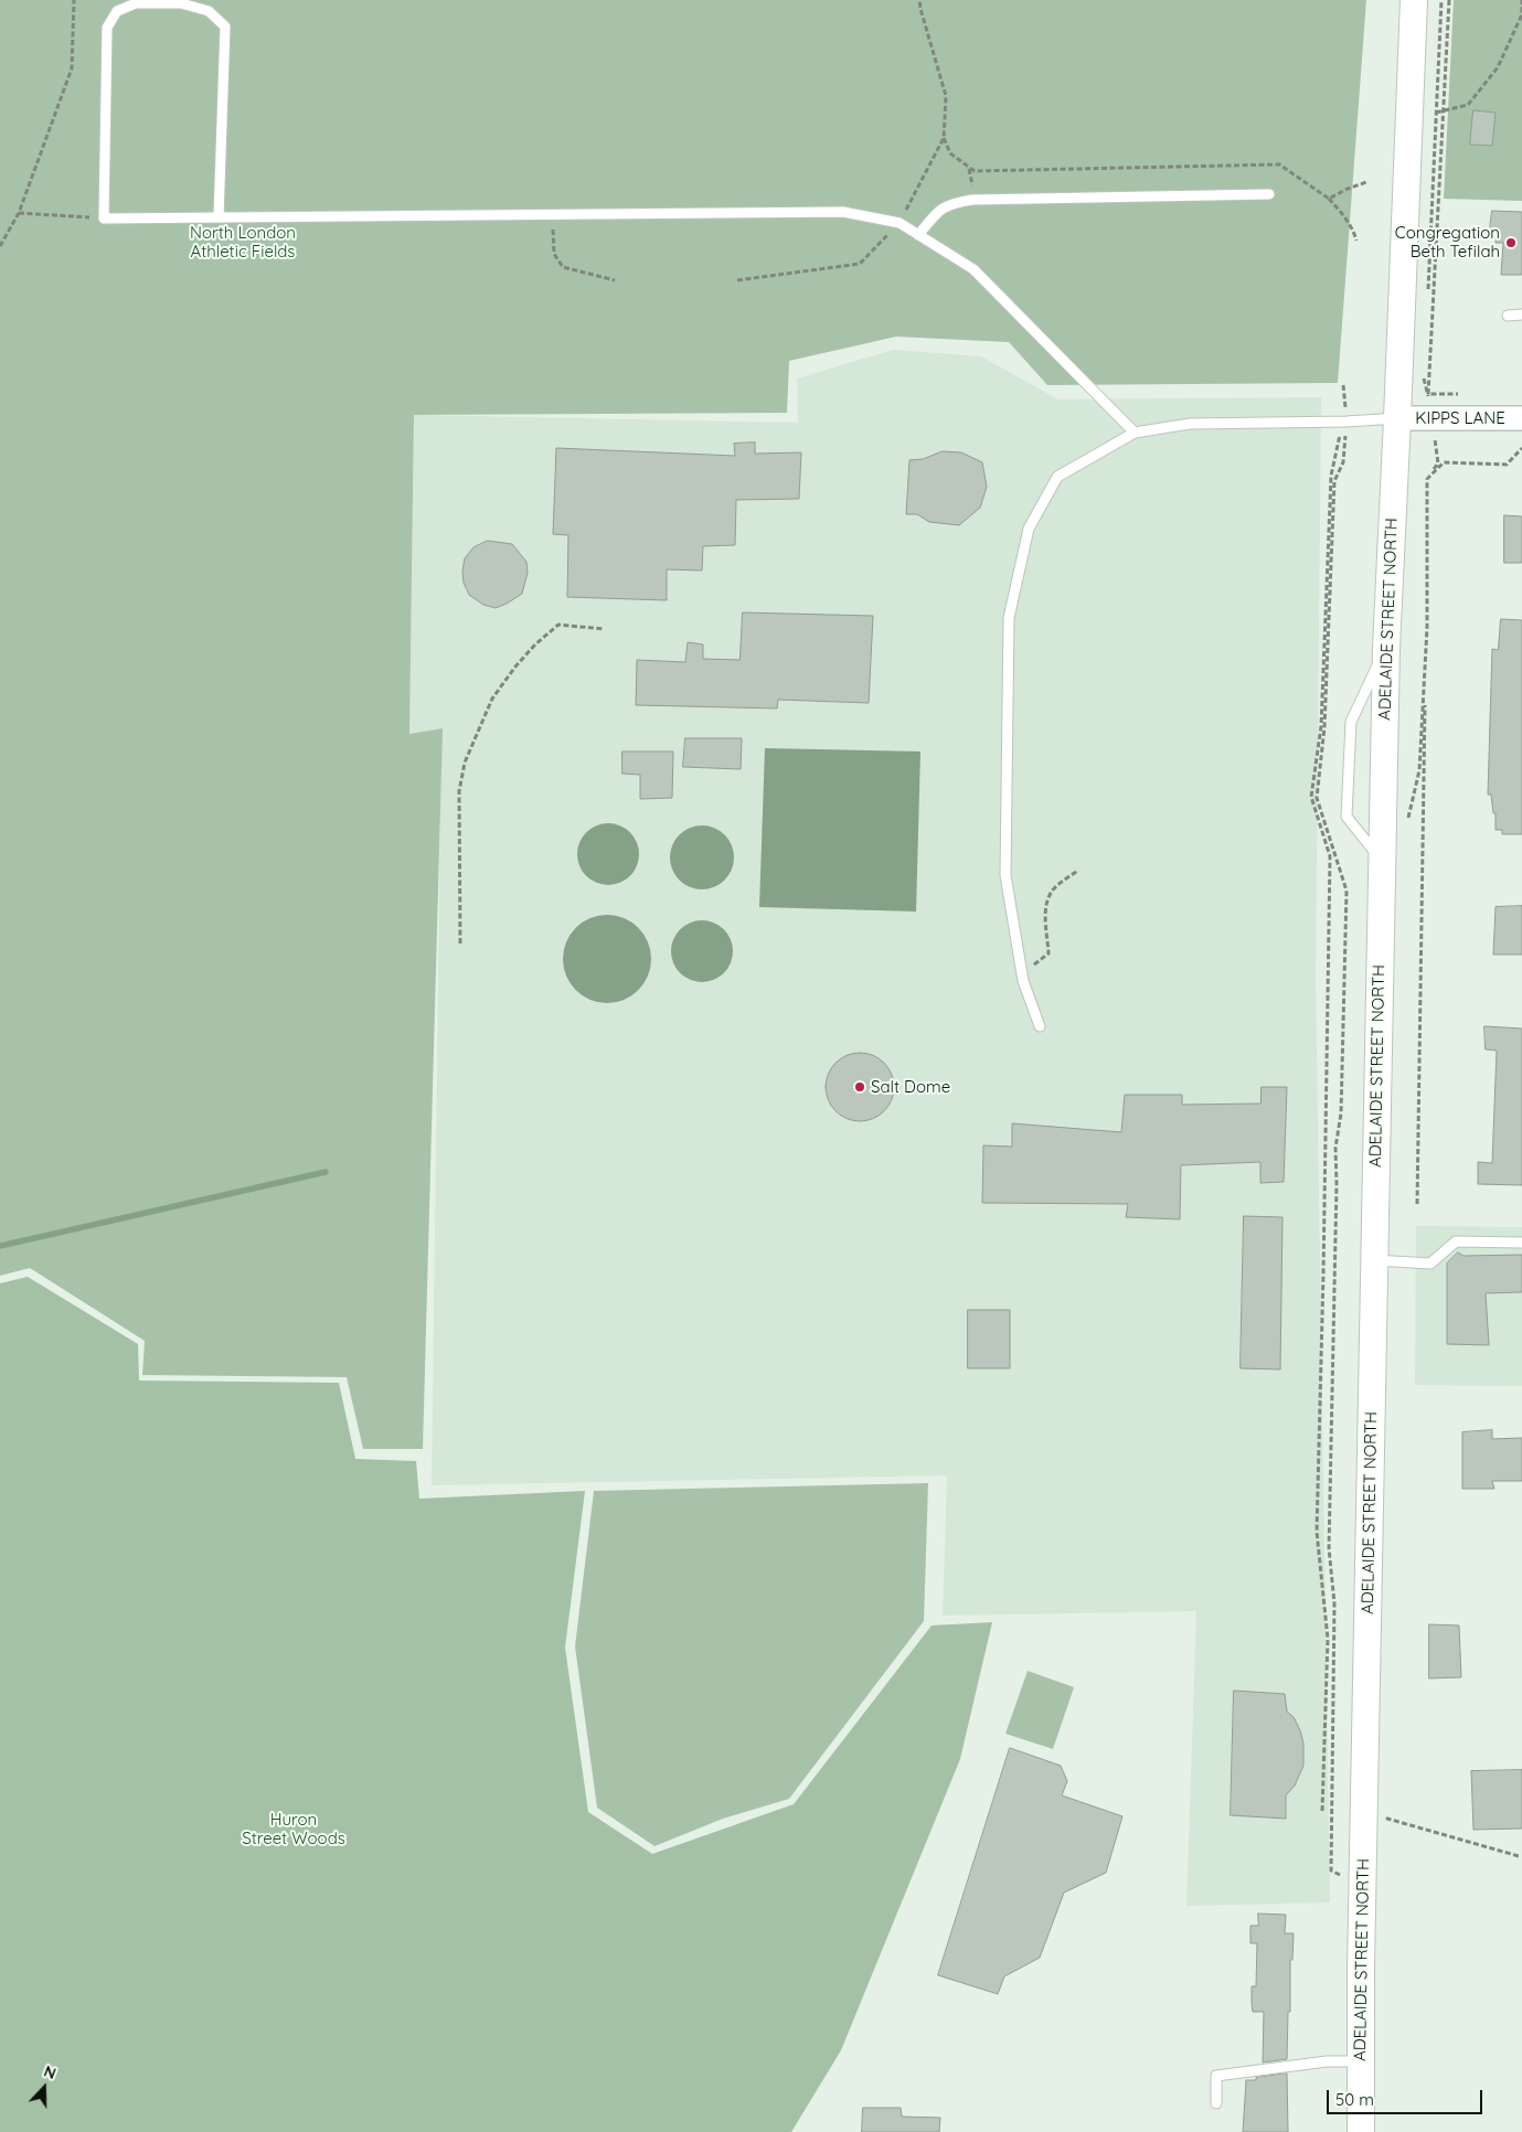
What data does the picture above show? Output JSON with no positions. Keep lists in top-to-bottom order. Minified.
{"streets":{"main road":["ADELAIDE STREET NORTH"],"street":["KIPPS LANE"]},"crossings":[["KIPPS LANE","ADELAIDE STREET NORTH"]],"parks":["North London Athletic Fields","Huron Street Woods"],"places":["Congregation Beth Tefilah","Salt Dome"],"scale_bar":"50 m","north":"top"}
